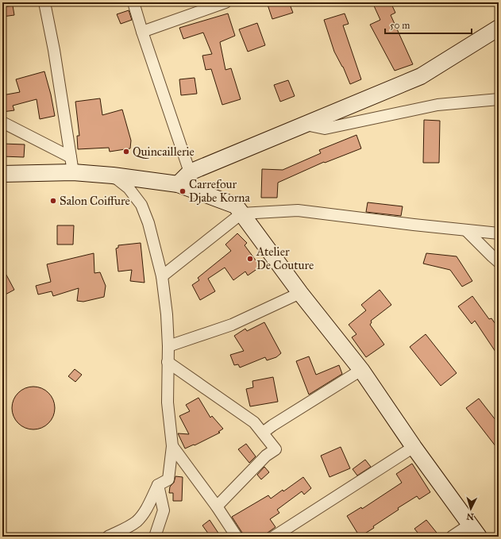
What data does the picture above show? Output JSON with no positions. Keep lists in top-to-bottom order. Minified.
{"places":["Quincaillerie","Carrefour Djabe Korna","Salon Coiffure","Atelier De Couture"],"scale_bar":"50 m","north":"bottom"}
